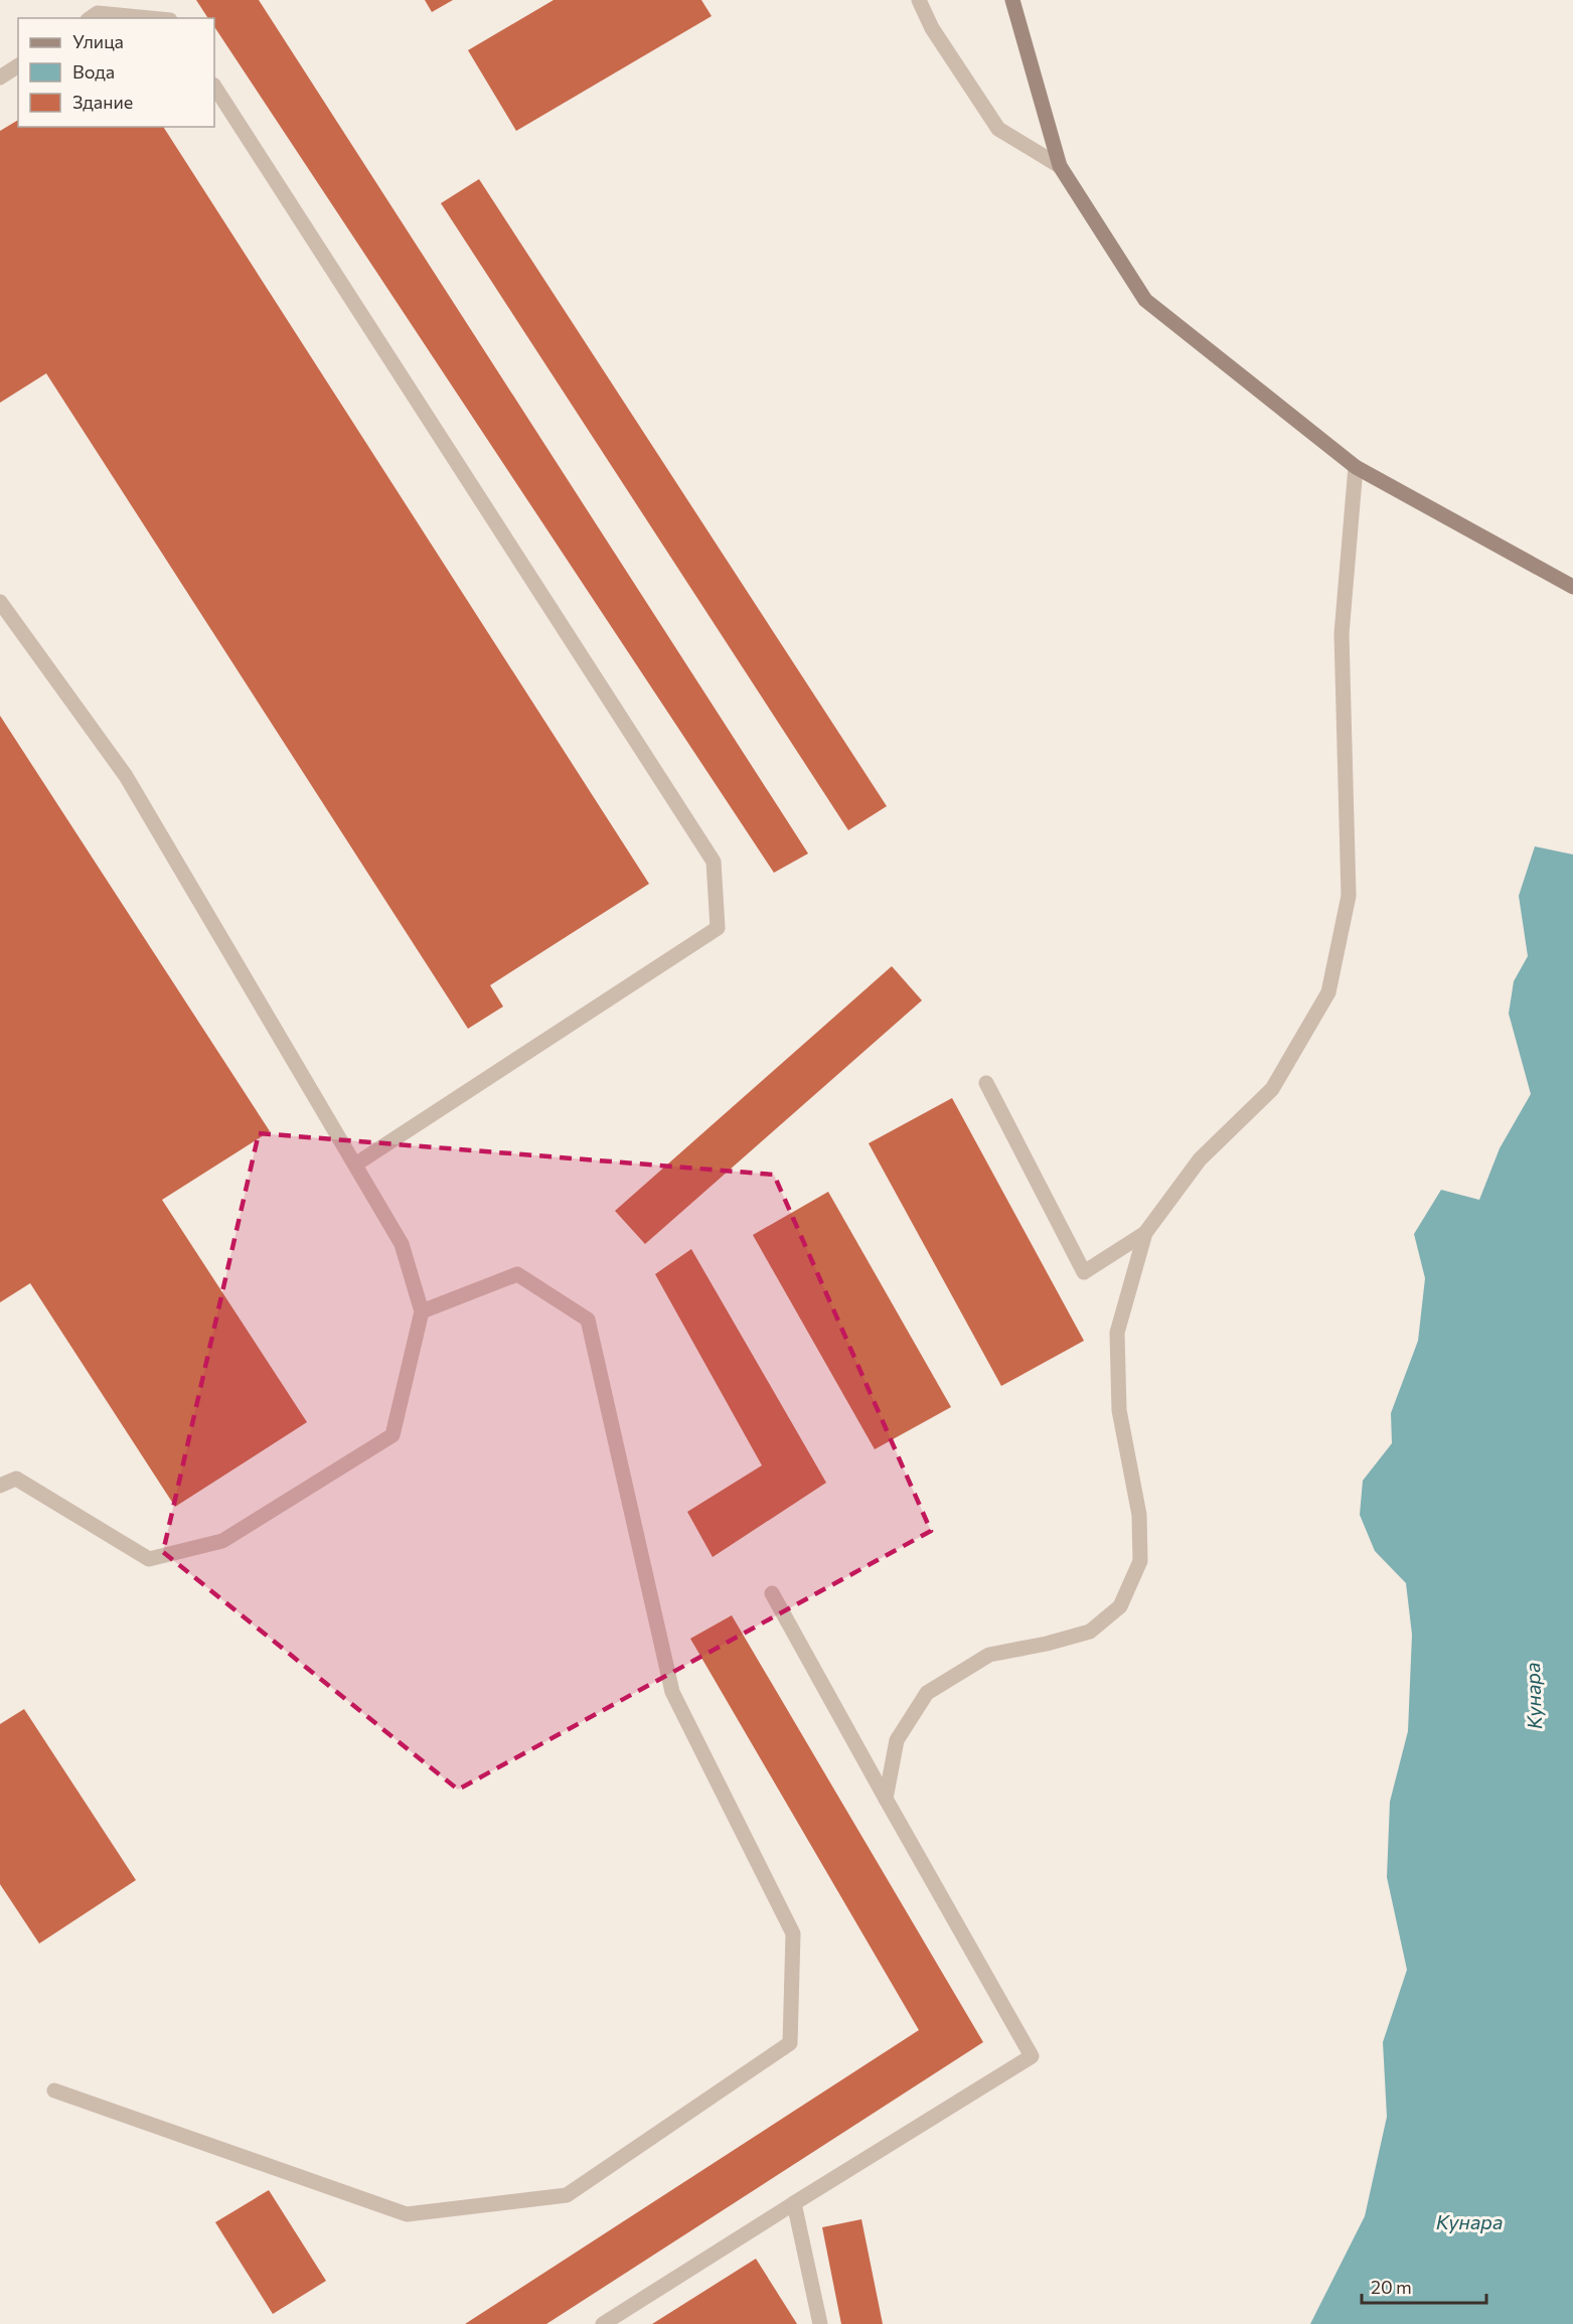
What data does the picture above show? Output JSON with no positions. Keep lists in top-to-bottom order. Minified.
{"water":["Кунара"],"legend":["Улица","Вода","Здание"],"scale_bar":"20 m"}
